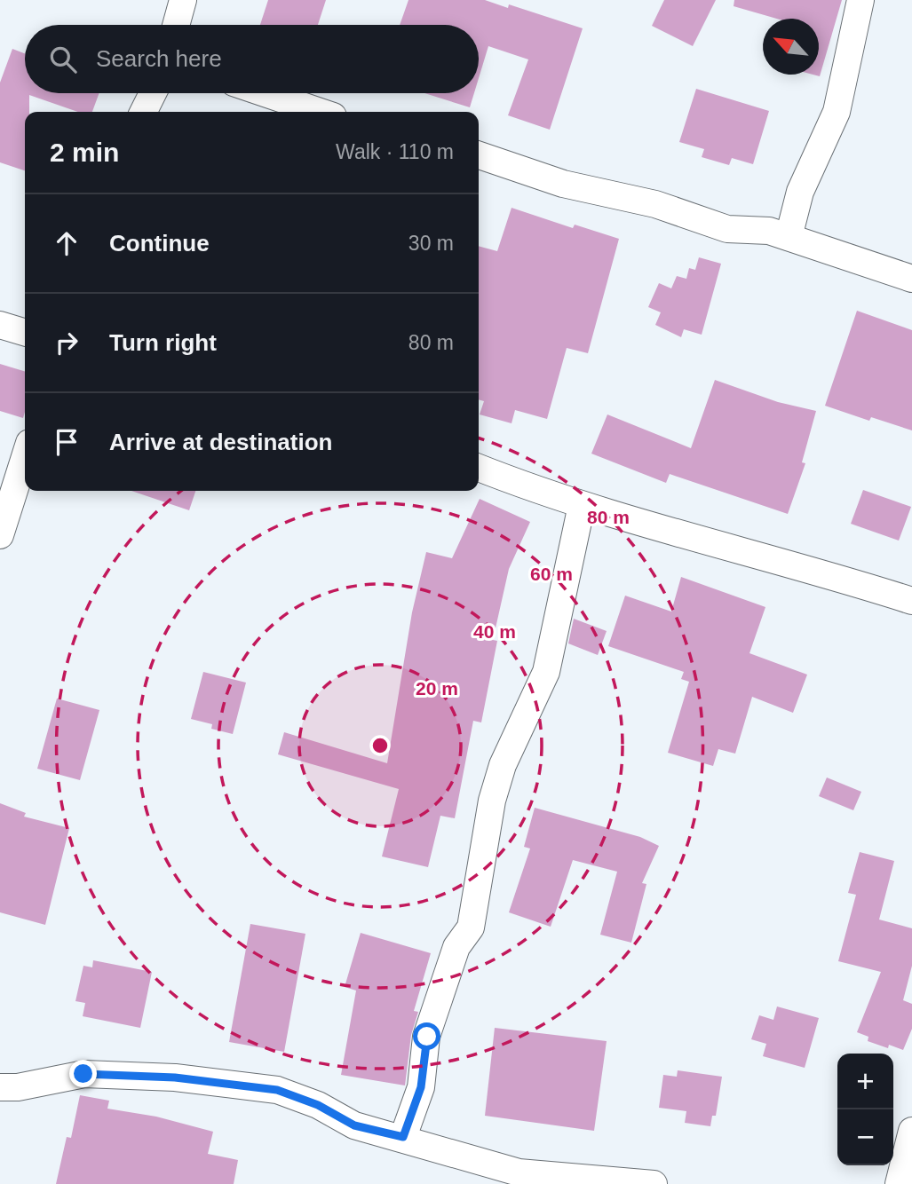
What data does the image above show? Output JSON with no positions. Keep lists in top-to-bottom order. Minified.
{"north":"top left","page":{"search":"Search here","heading":["2 min","Walk · 110 m"],"list":[["Continue","30 m"],["Turn right","80 m"],"Arrive at destination"],"map_buttons":["+","−"]},"rings":["80 m","60 m","40 m","20 m"]}
